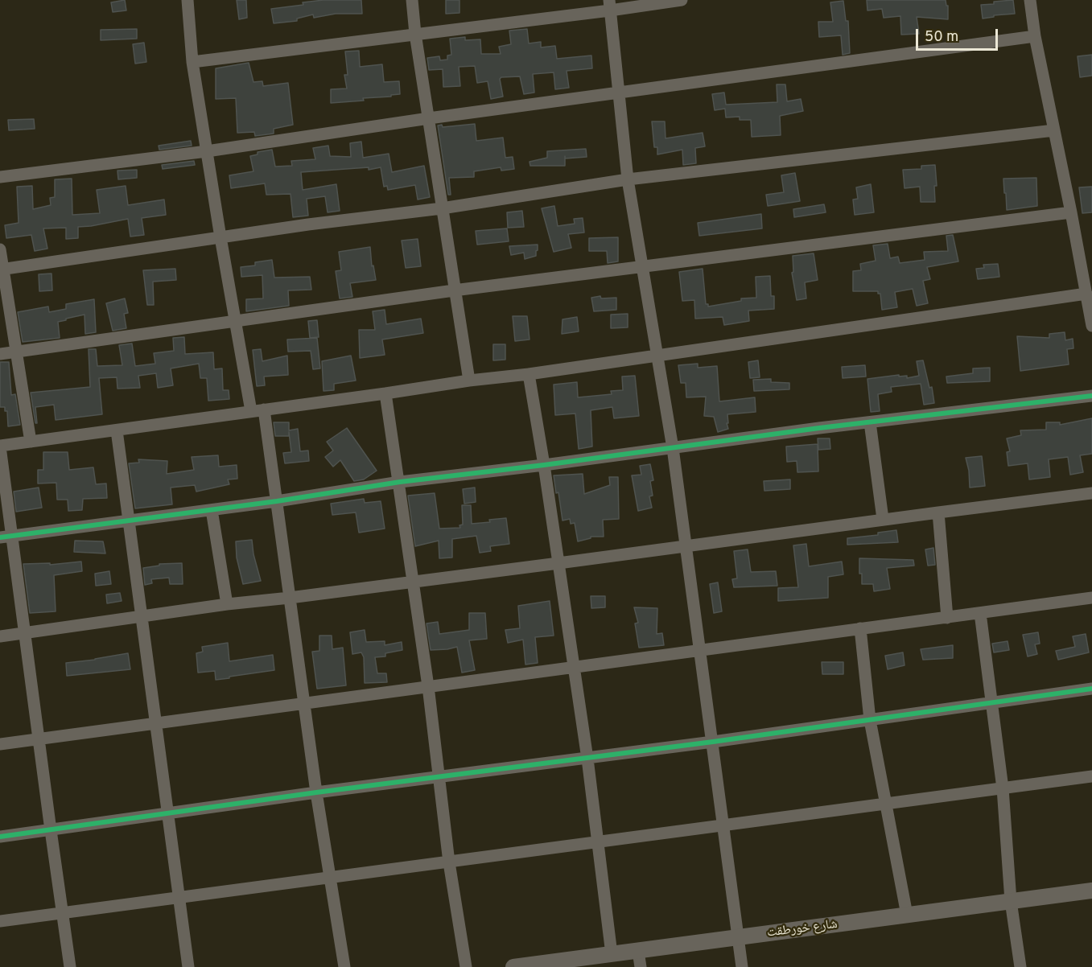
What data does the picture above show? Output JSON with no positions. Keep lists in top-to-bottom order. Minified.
{"streets":{"street":["شارع خورطقت"]},"scale_bar":"50 m"}
